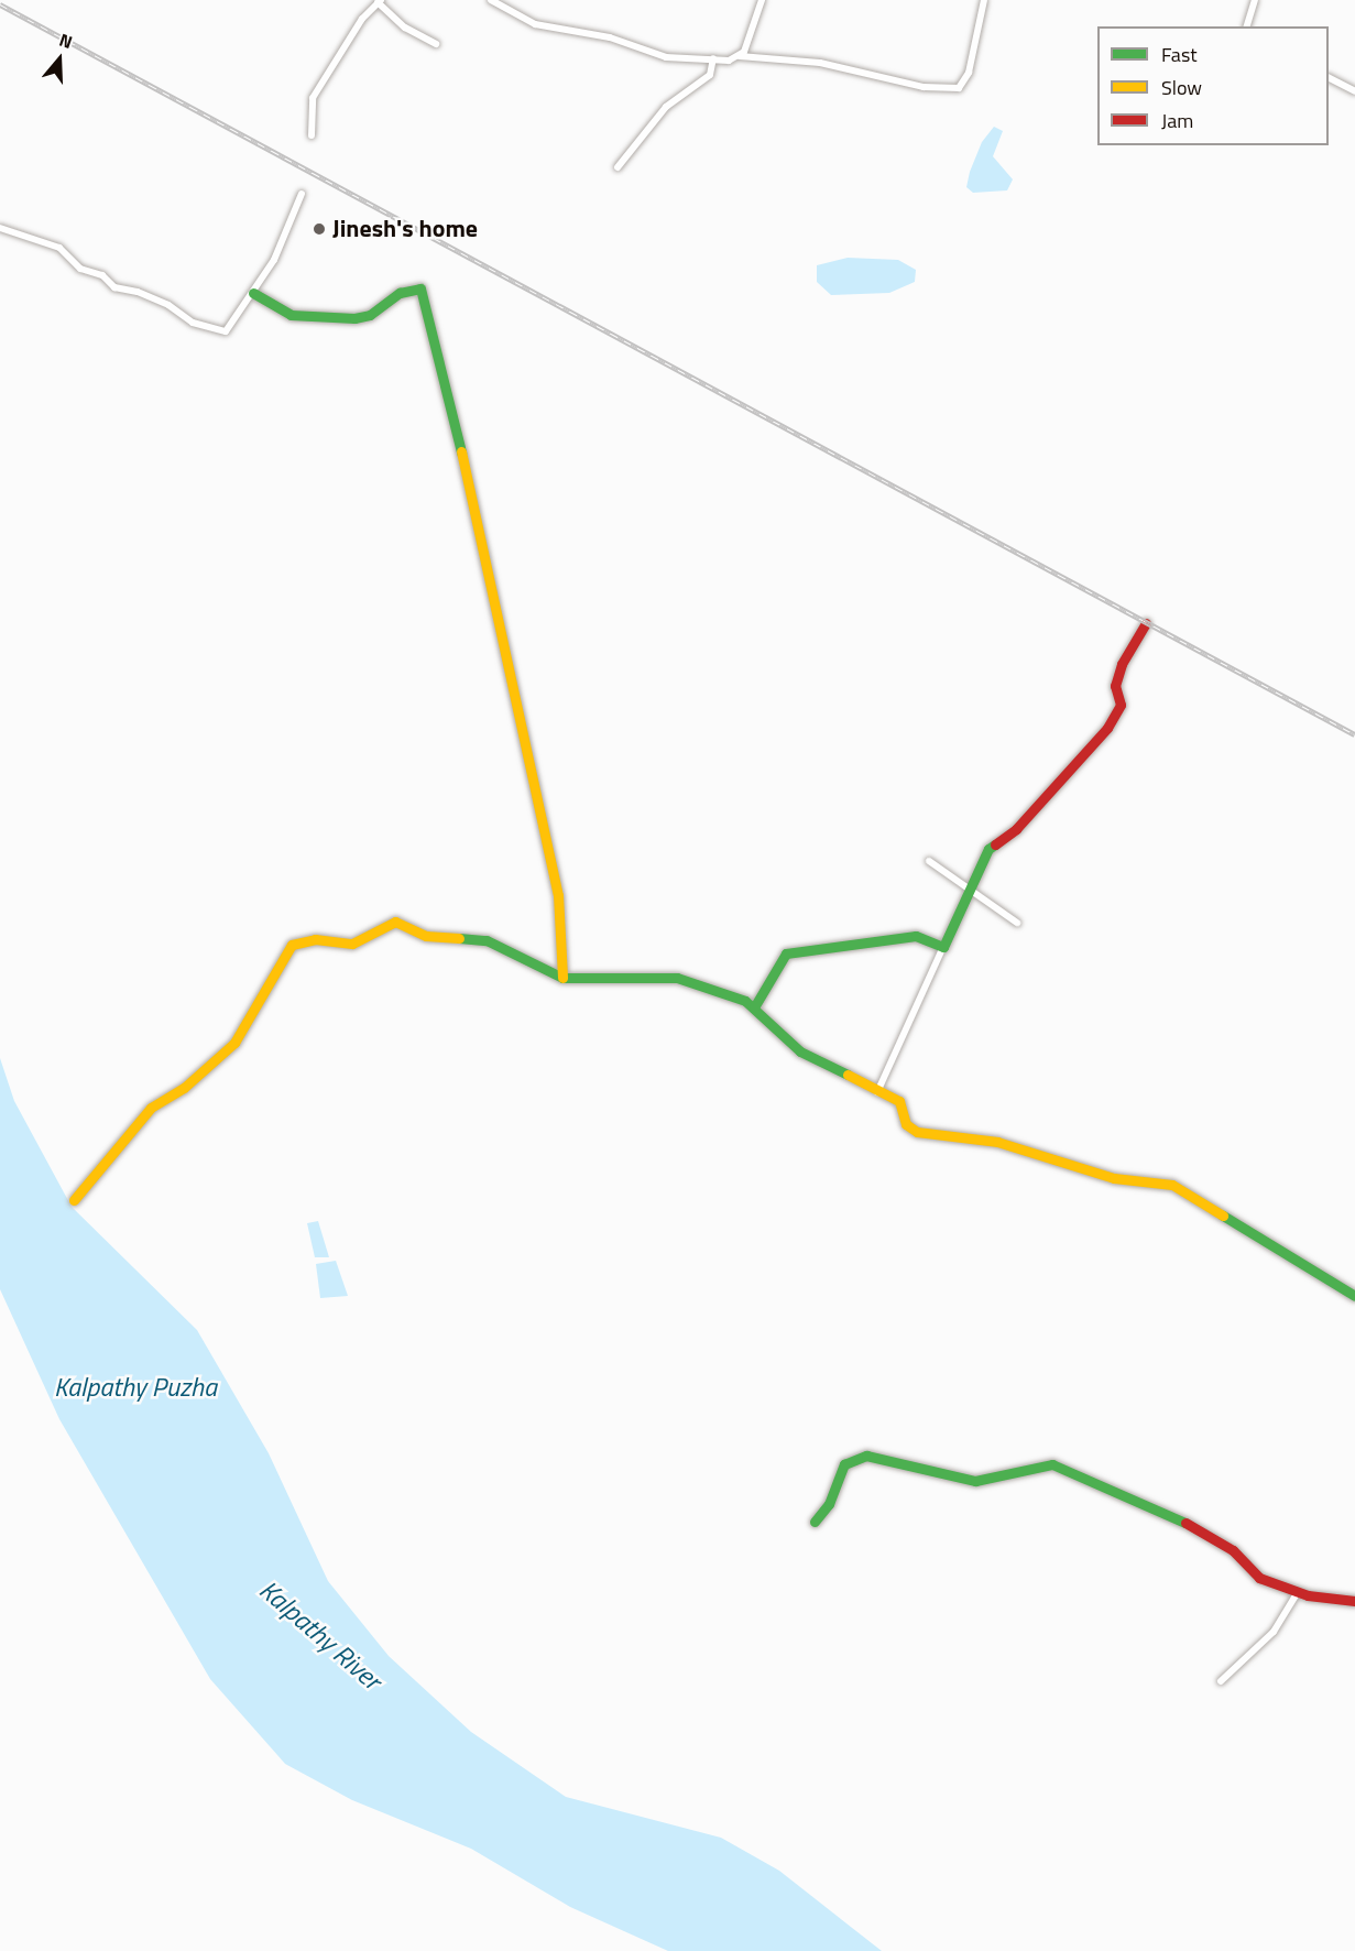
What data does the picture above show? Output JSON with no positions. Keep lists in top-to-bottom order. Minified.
{"water":["Kalpathy Puzha","Kalpathy River"],"places":["Jinesh's home"],"legend":["Fast","Slow","Jam"],"north":"top"}
